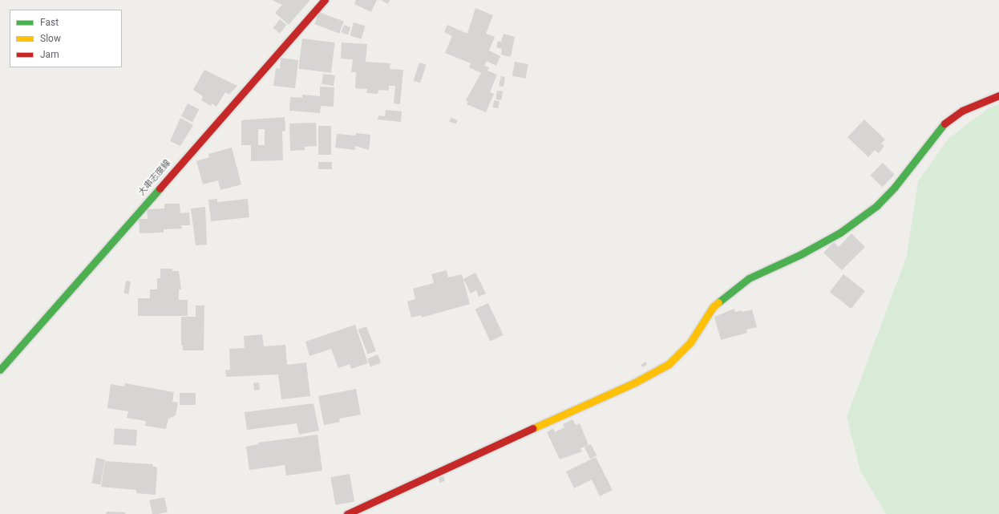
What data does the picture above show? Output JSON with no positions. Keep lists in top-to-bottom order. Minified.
{"streets":{"street":["大串志度線"]},"legend":["Fast","Slow","Jam"]}
